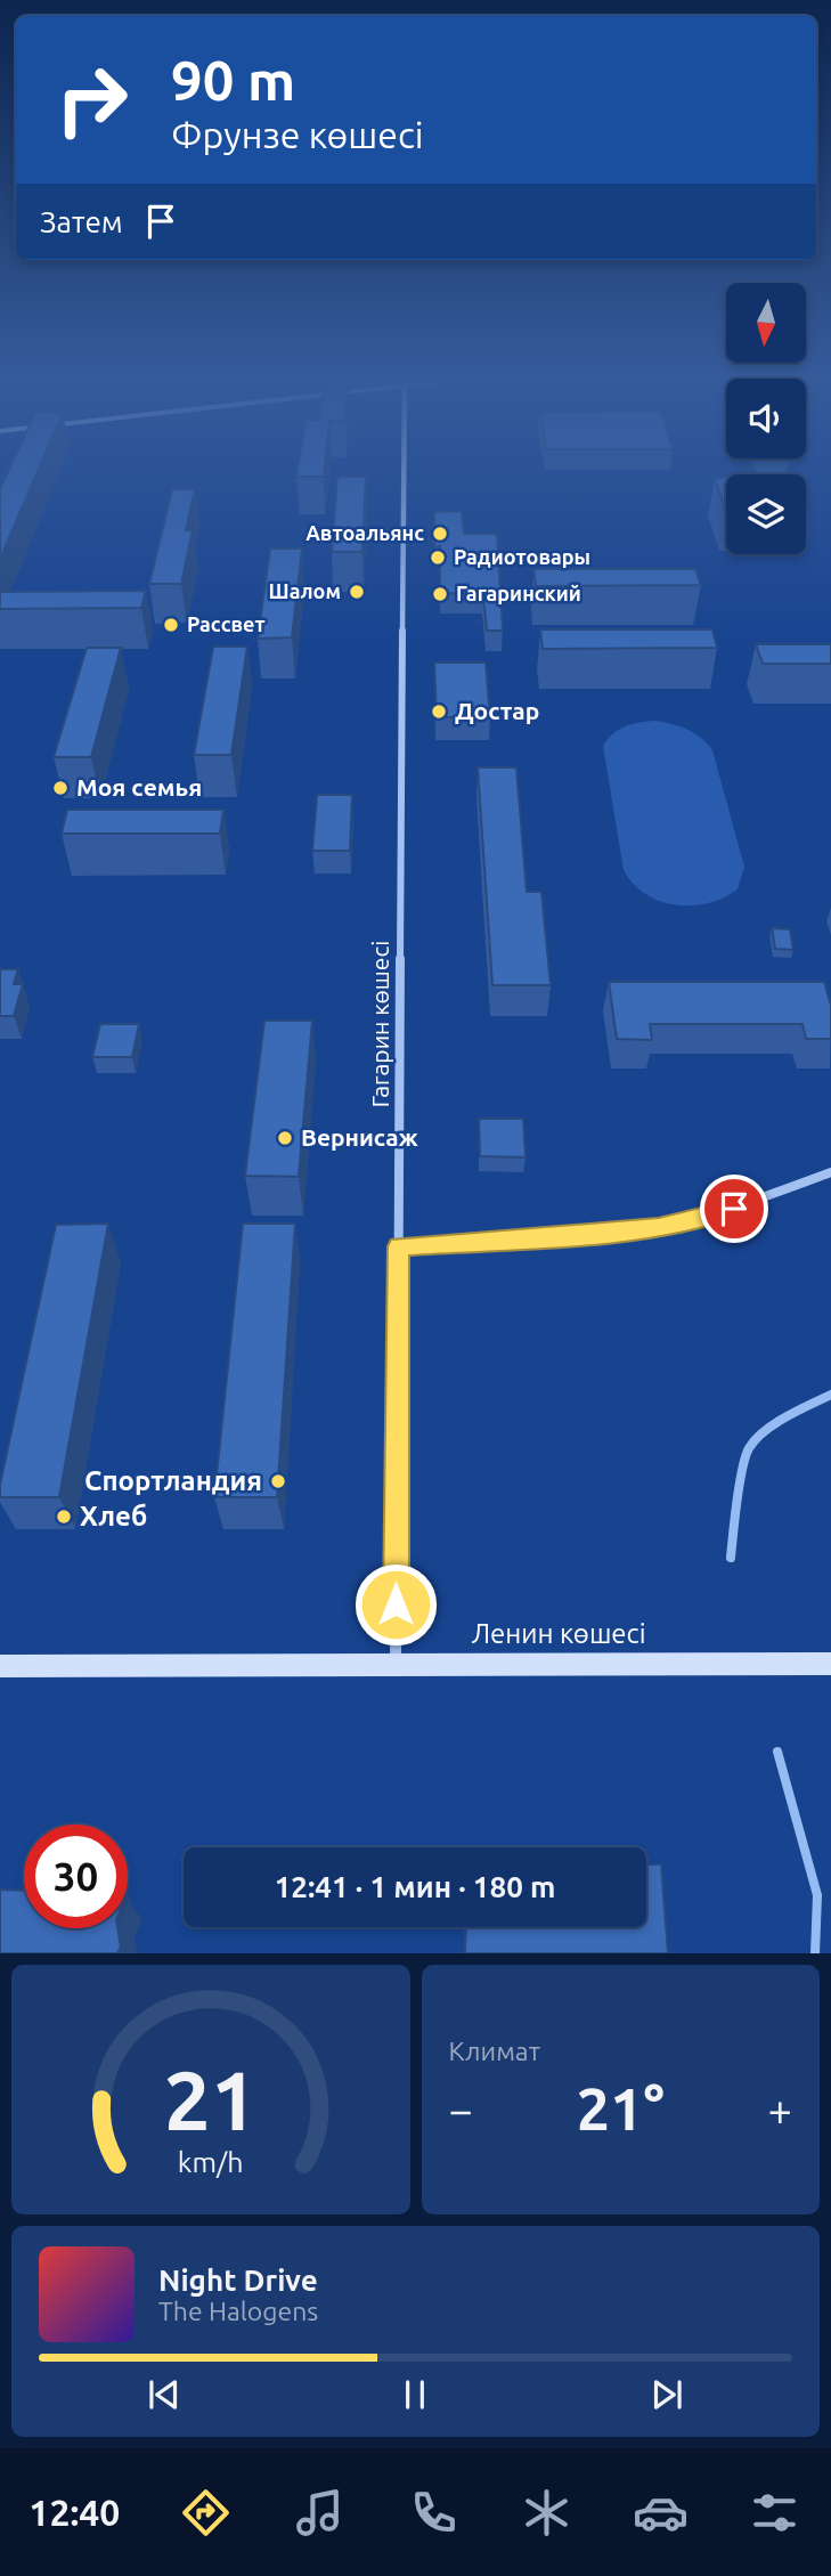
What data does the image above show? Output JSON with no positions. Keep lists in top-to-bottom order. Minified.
{"streets":{"main road":["Ленин көшесі"],"street":["Гагарин көшесі"]},"crossings":[["Гагарин көшесі","Ленин көшесі"]],"places":["Автоальянс","Радиотовары","Шалом","Гагаринский","Рассвет","Достар","Моя семья","Вернисаж","Спортландия","Хлеб"],"north":"bottom","page":{"turn":["90 m","Фрунзе көшесі"],"then":"Затем","limit":"30","trip":"12:41 · 1 мин · 180 m","tile":"Климат","heat":["−","21°","+"],"song":["Night Drive","The Halogens"],"tabs":"12:40","gauge":["21","km/h"]}}
